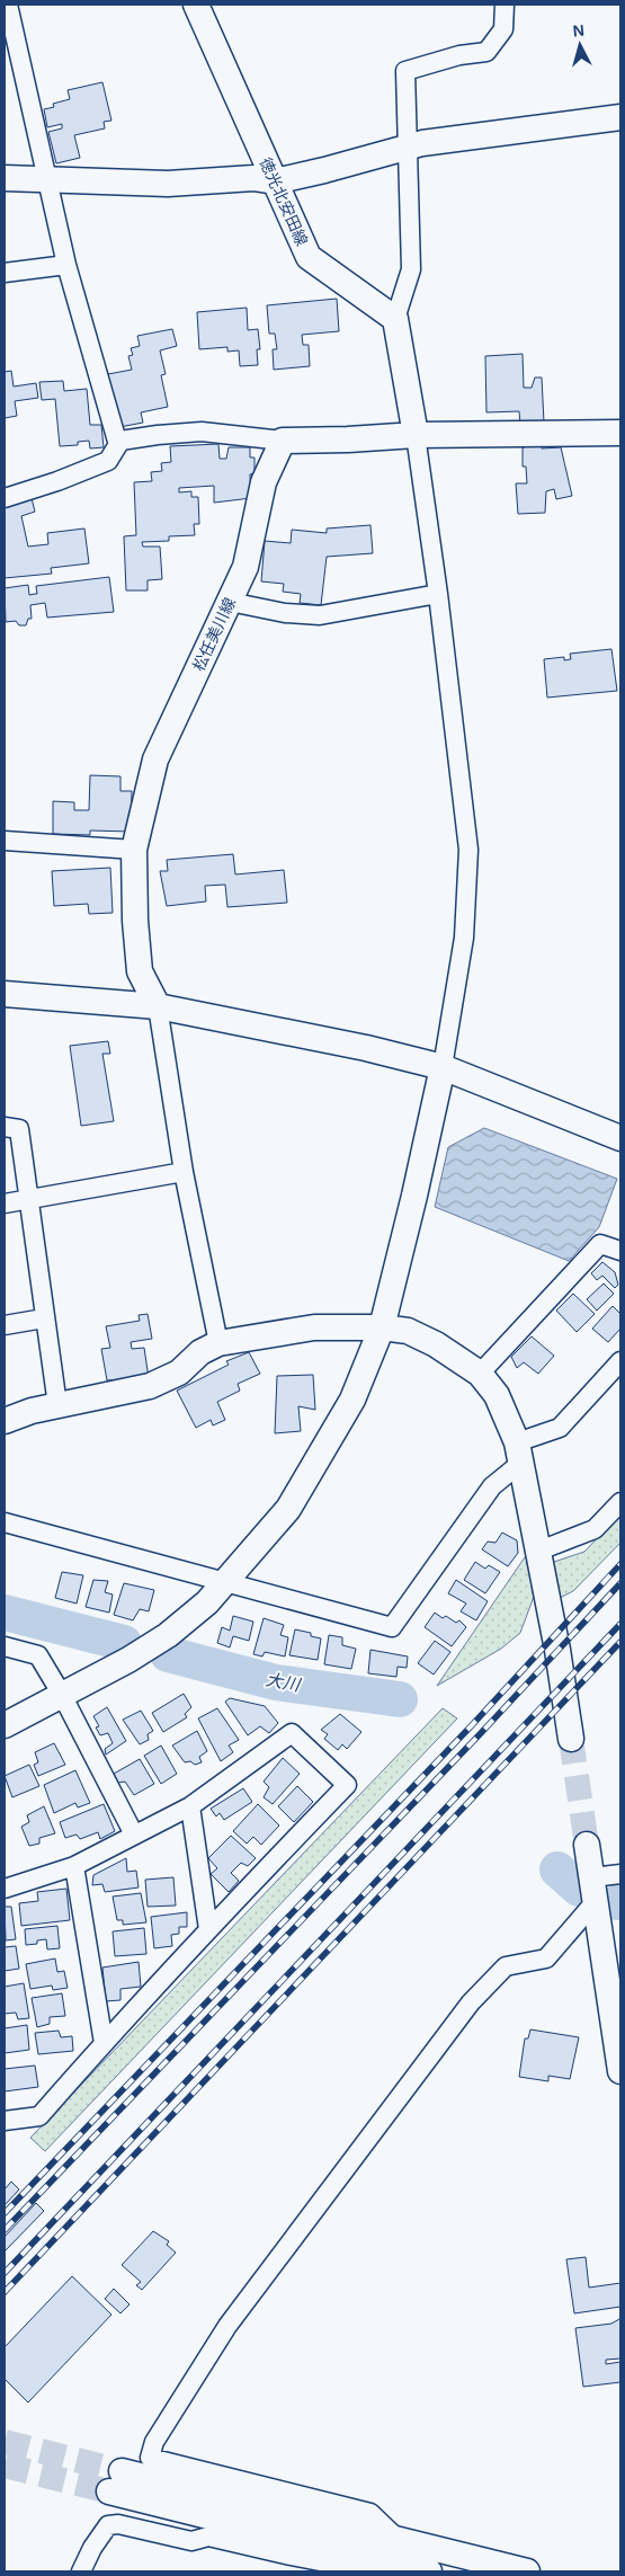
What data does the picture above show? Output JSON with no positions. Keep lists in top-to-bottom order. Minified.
{"streets":{"street":["徳光北安田線","松任美川線"]},"water":["大川"],"north":"top"}
